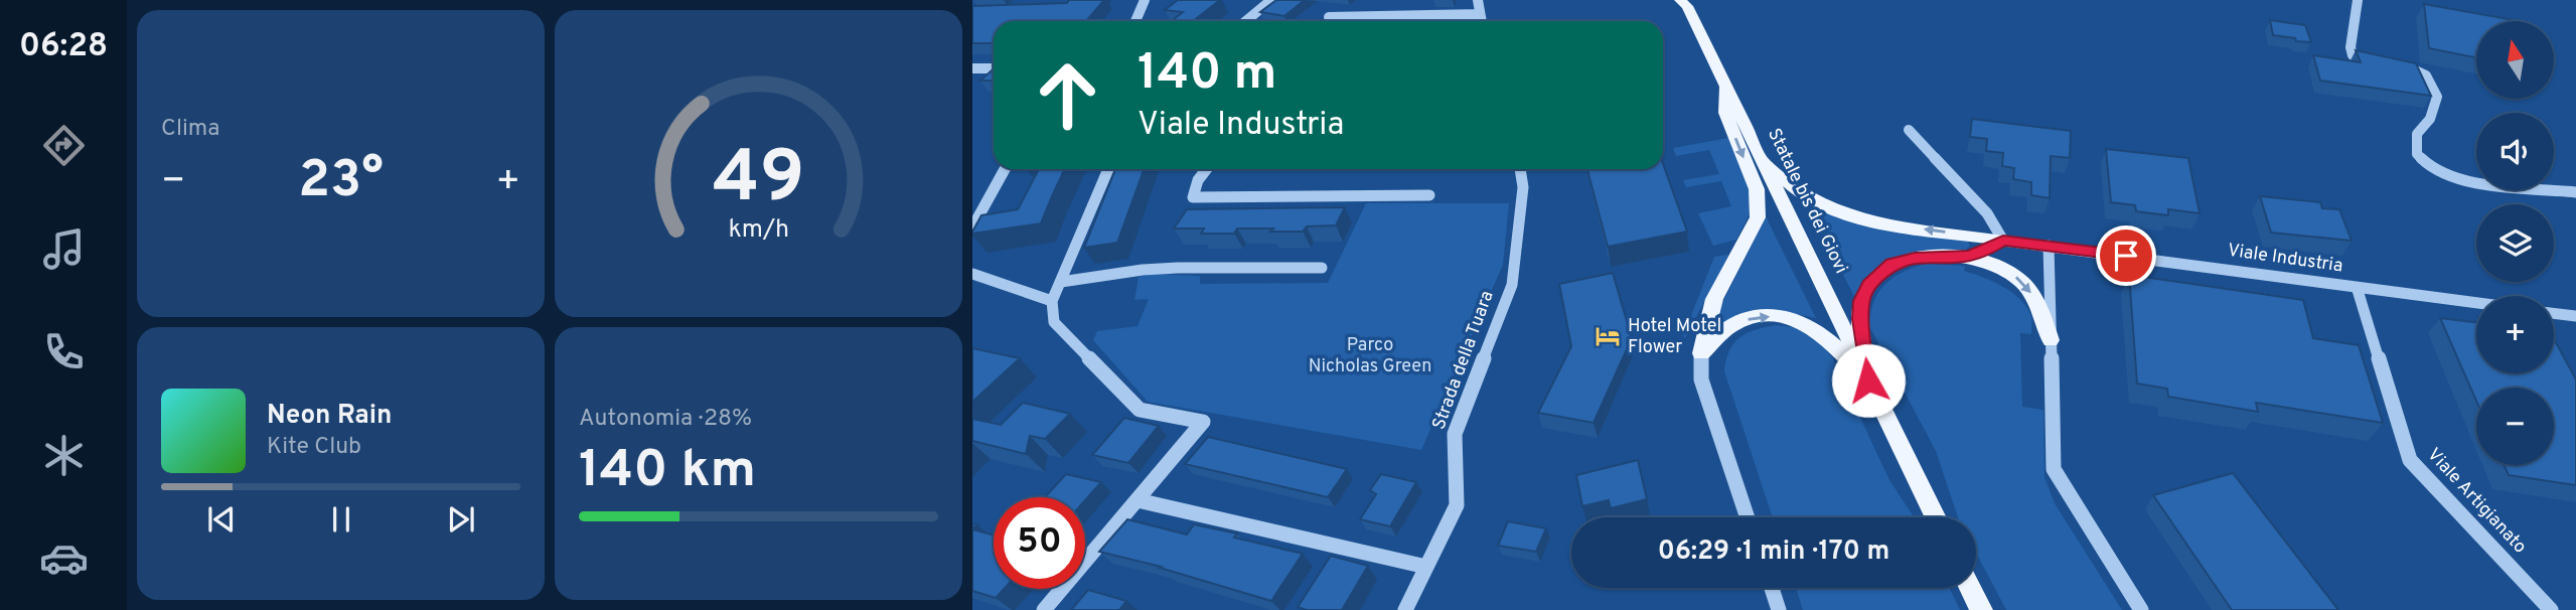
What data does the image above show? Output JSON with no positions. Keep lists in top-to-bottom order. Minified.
{"streets":{"main road":["Statale bis dei Giovi"],"street":["Viale Industria","Strada della Tuara","Viale Artigianato"]},"crossings":[["Viale Industria","Viale Artigianato"]],"parks":["Parco Nicholas Green"],"places":{"hotel":["Hotel Motel Flower"]},"north":"top","page":{"tabs":"06:28","tile":["Clima",["Autonomia · 28%","140 km"]],"map_buttons":["+","−"],"turn":["140 m","Viale Industria"],"heat":["−","23°","+"],"song":["Neon Rain","Kite Club"],"limit":"50","trip":"06:29 · 1 min · 170 m","gauge":["49","km/h"]}}
